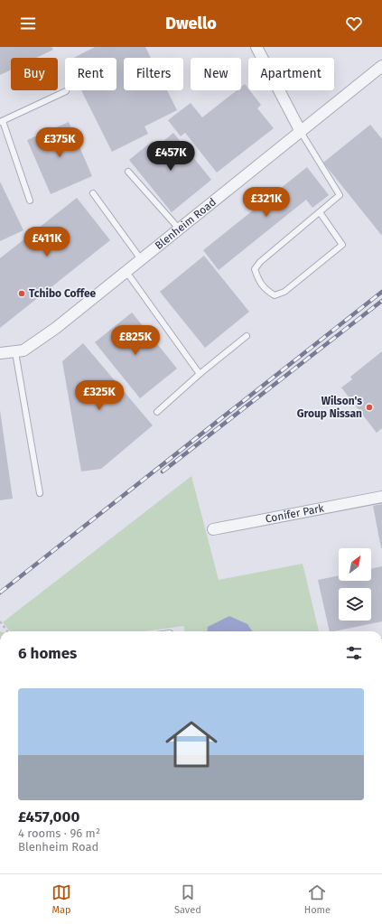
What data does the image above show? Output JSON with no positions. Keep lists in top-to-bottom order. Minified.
{"streets":{"street":["Blenheim Road","Conifer Park"]},"places":["Tchibo Coffee","Wilson's Group Nissan"],"north":"top right","page":{"header":"Dwello","chip":["Buy","Rent","Filters","New","Apartment"],"price":["£375K","£457K","£321K","£411K","£825K","£325K"],"heading":"6 homes","list":[{"name":"£457,000","note":"4 rooms · 96 m² · Blenheim Road"}],"tabs":["Map","Saved","Home"]}}
